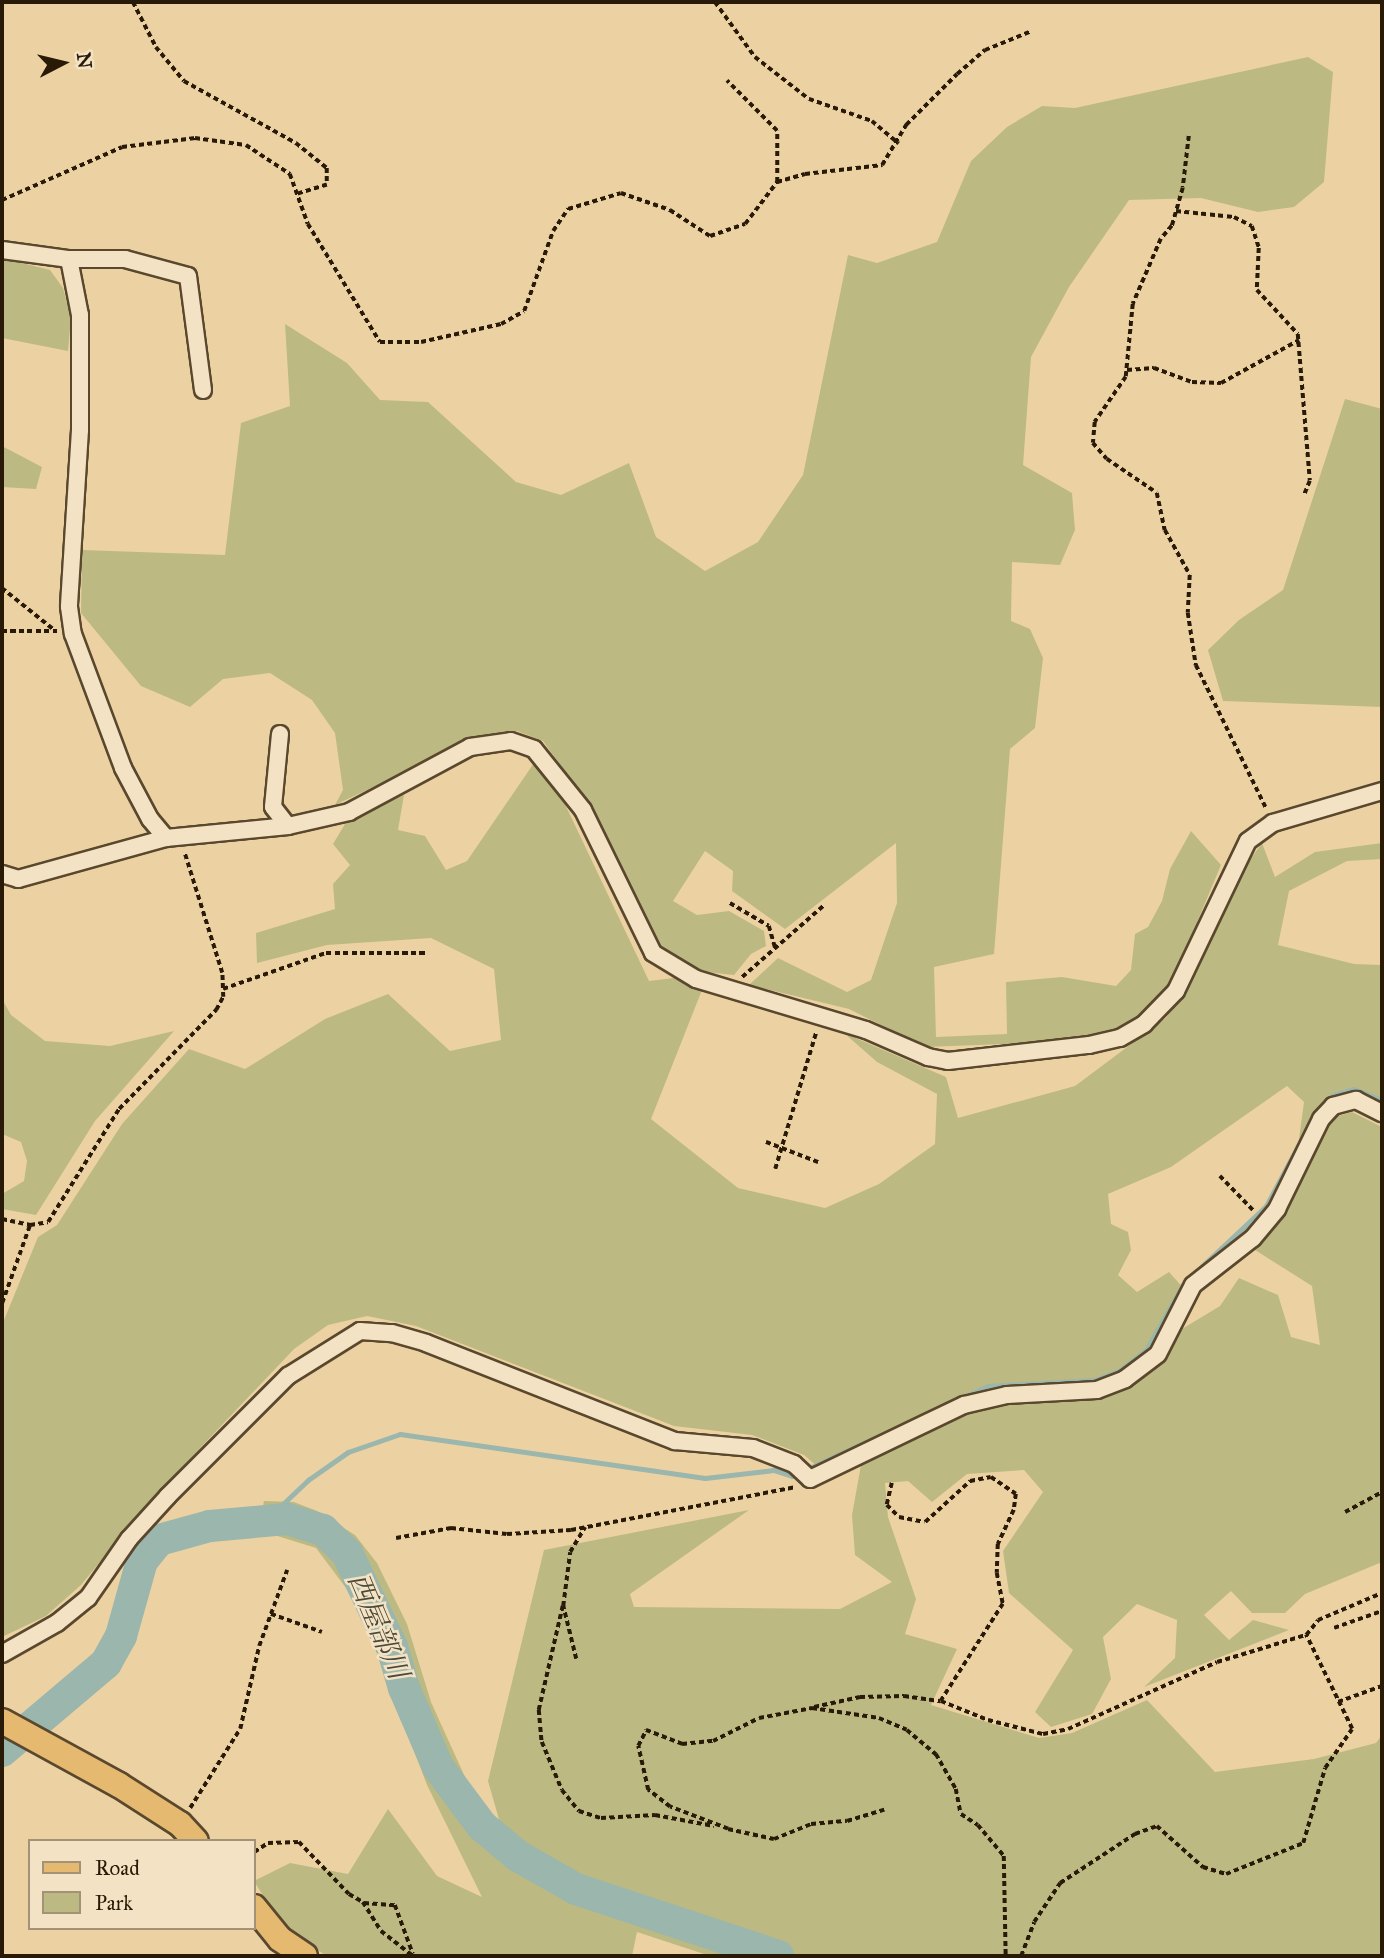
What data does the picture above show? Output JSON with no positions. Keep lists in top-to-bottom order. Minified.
{"water":["西屋部川"],"legend":["Road","Park"],"north":"right"}
